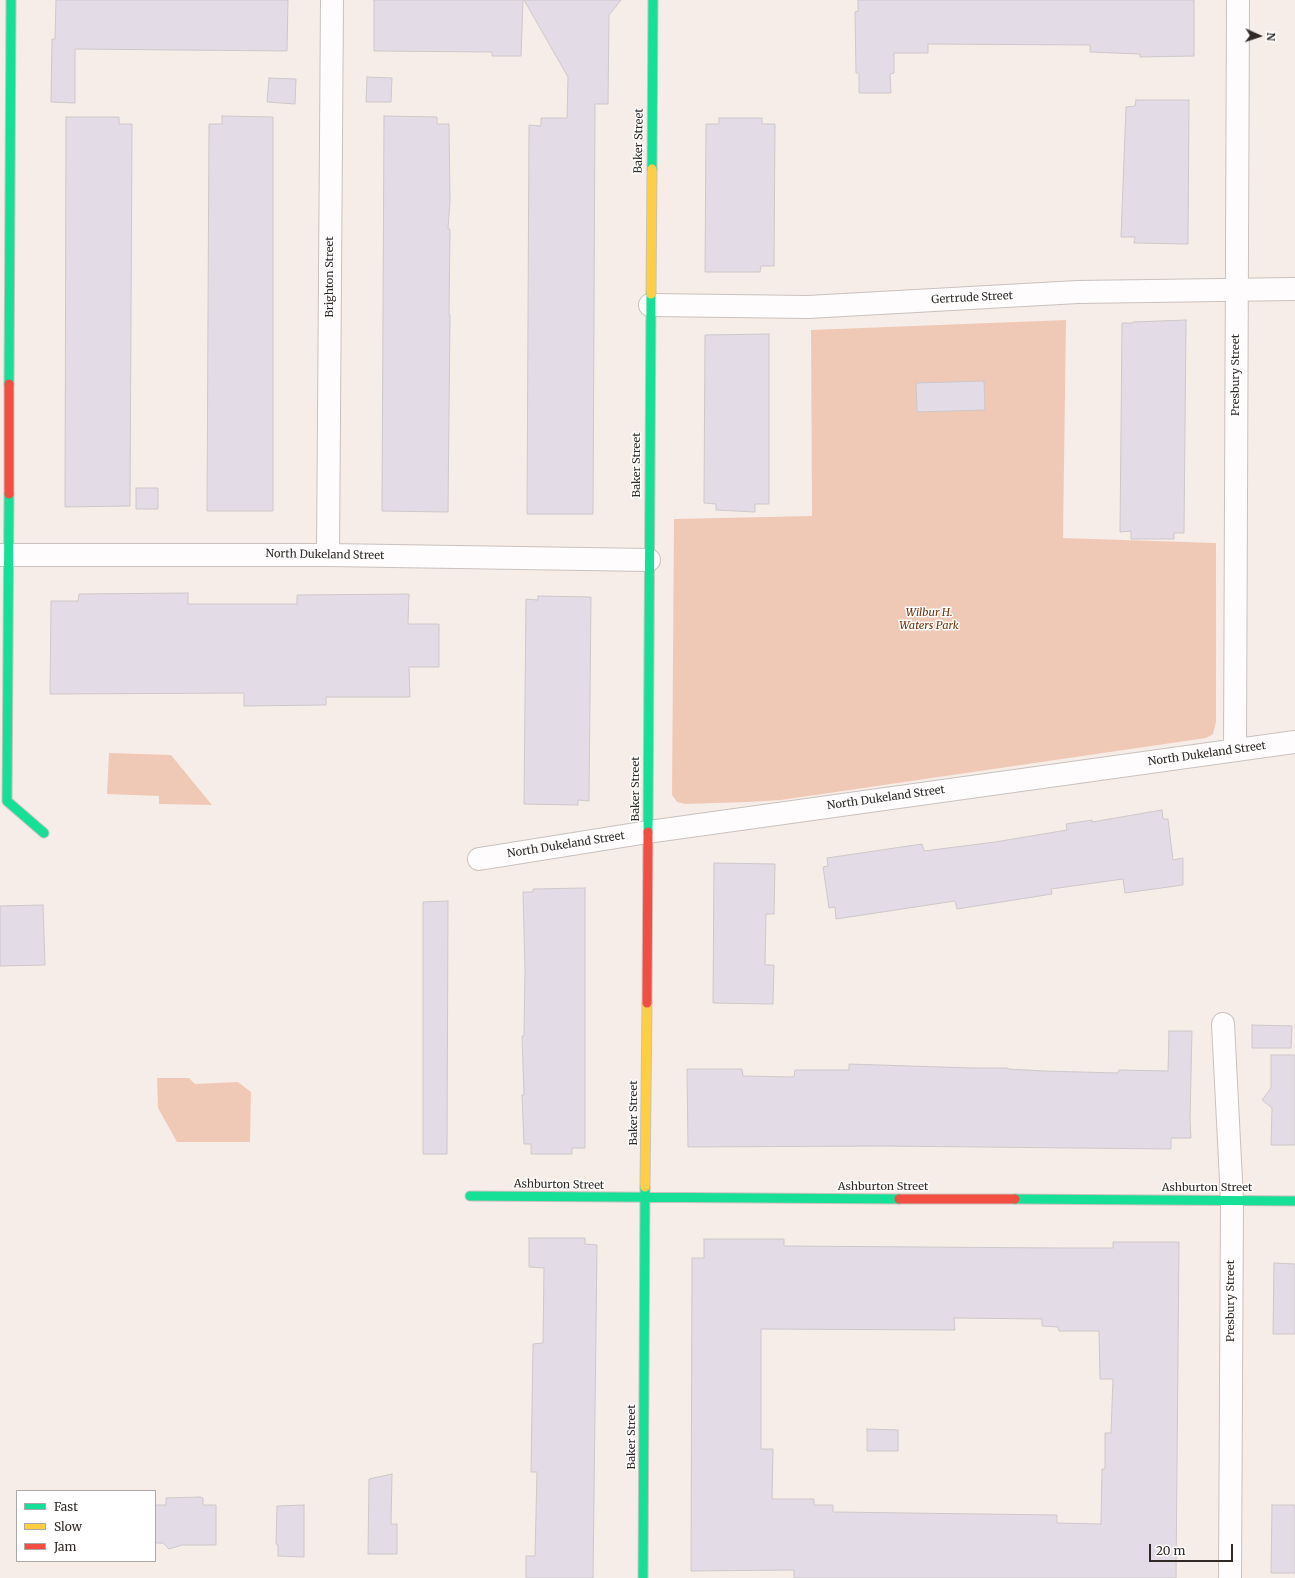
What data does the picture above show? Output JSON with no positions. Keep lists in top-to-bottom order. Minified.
{"streets":{"street":["Baker Street","Brighton Street","Gertrude Street","Presbury Street","North Dukeland Street","Ashburton Street"]},"crossings":[["Baker Street","Gertrude Street"],["Baker Street","North Dukeland Street"],["Baker Street","Ashburton Street"],["Brighton Street","North Dukeland Street"],["Gertrude Street","Presbury Street"],["Presbury Street","North Dukeland Street"],["Presbury Street","Ashburton Street"]],"parks":["Wilbur H. Waters Park"],"legend":["Fast","Slow","Jam"],"scale_bar":"20 m","north":"right"}
